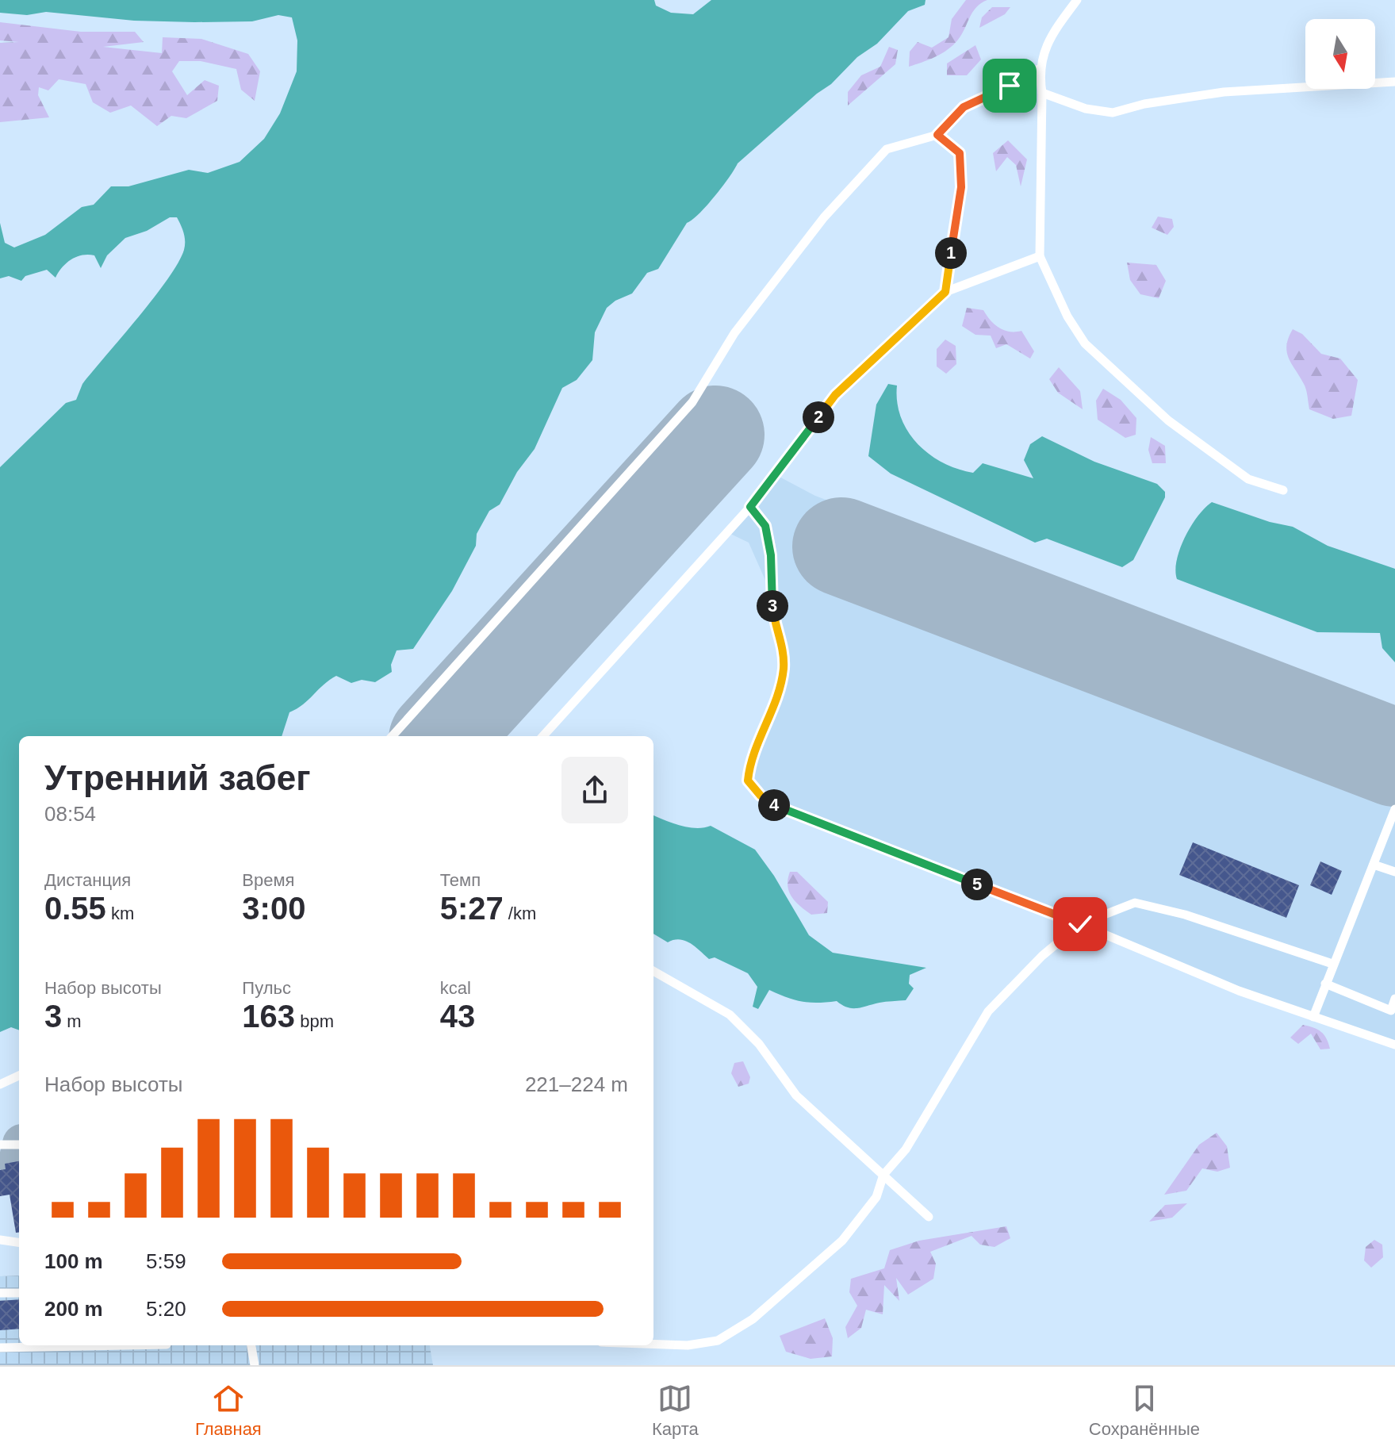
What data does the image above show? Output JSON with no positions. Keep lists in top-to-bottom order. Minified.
{"north":"bottom","page":{"pins":["1","2","3","4","5"],"heading":["Утренний забег","08:54"],"stats":[["Дистанция","0.55 km"],["Время","3:00"],["Темп","5:27 /km"],["Набор высоты","3 m"],["Пульс","163 bpm"],["kcal","43"]],"chart":["Набор высоты","221–224 m"],"list":[{"name":"100 m","note":"5:59"},{"name":"200 m","note":"5:20"}],"tabs":["Главная","Карта","Сохранённые"]}}
